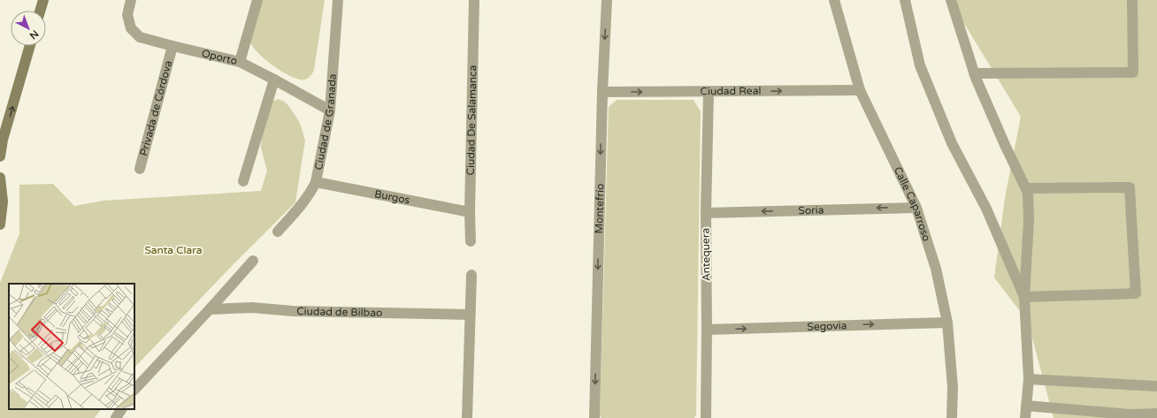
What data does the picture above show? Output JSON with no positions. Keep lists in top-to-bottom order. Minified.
{"streets":{"street":["Oporto","Ciudad Real","Privada de Córdova","Ciudad De Salamanca","Ciudad de Granada","Burgos","Calle Caparroso","Montefrío","Soria","Antequera","Ciudad de Bilbao","Segovia"]},"crossings":[["Oporto","Privada de Córdova"],["Oporto","Ciudad de Granada"],["Ciudad Real","Calle Caparroso"],["Ciudad Real","Montefrío"],["Ciudad Real","Antequera"],["Ciudad De Salamanca","Burgos"],["Ciudad de Granada","Burgos"],["Calle Caparroso","Soria"],["Calle Caparroso","Segovia"],["Soria","Antequera"],["Antequera","Segovia"]],"one_way":["Ciudad Real","Montefrío","Soria","Segovia"],"parks":["Santa Clara"],"north":"bottom right"}
